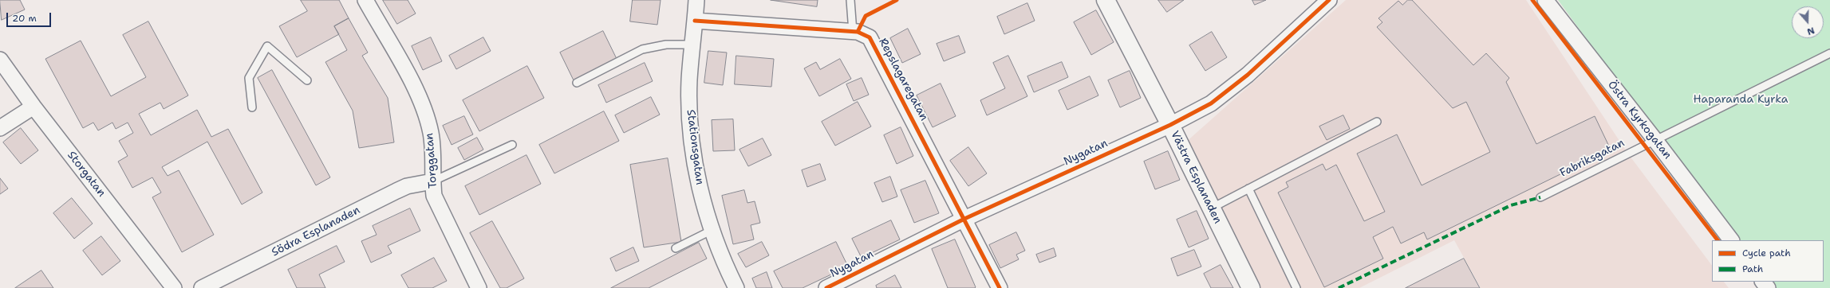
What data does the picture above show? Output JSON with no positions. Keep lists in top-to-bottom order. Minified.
{"streets":{"street":["Repslagaregatan","Östra Kyrkogatan","Stationsgatan","Nygatan","Torggatan","Storgatan","Västra Esplanaden","Södra Esplanaden"],"lane":["Fabriksgatan"]},"crossings":[["Repslagaregatan","Stationsgatan"],["Repslagaregatan","Nygatan"],["Östra Kyrkogatan","Fabriksgatan"],["Nygatan","Västra Esplanaden"],["Torggatan","Södra Esplanaden"]],"parks":["Haparanda Kyrka"],"legend":["Cycle path","Path"],"scale_bar":"20 m","north":"bottom"}
